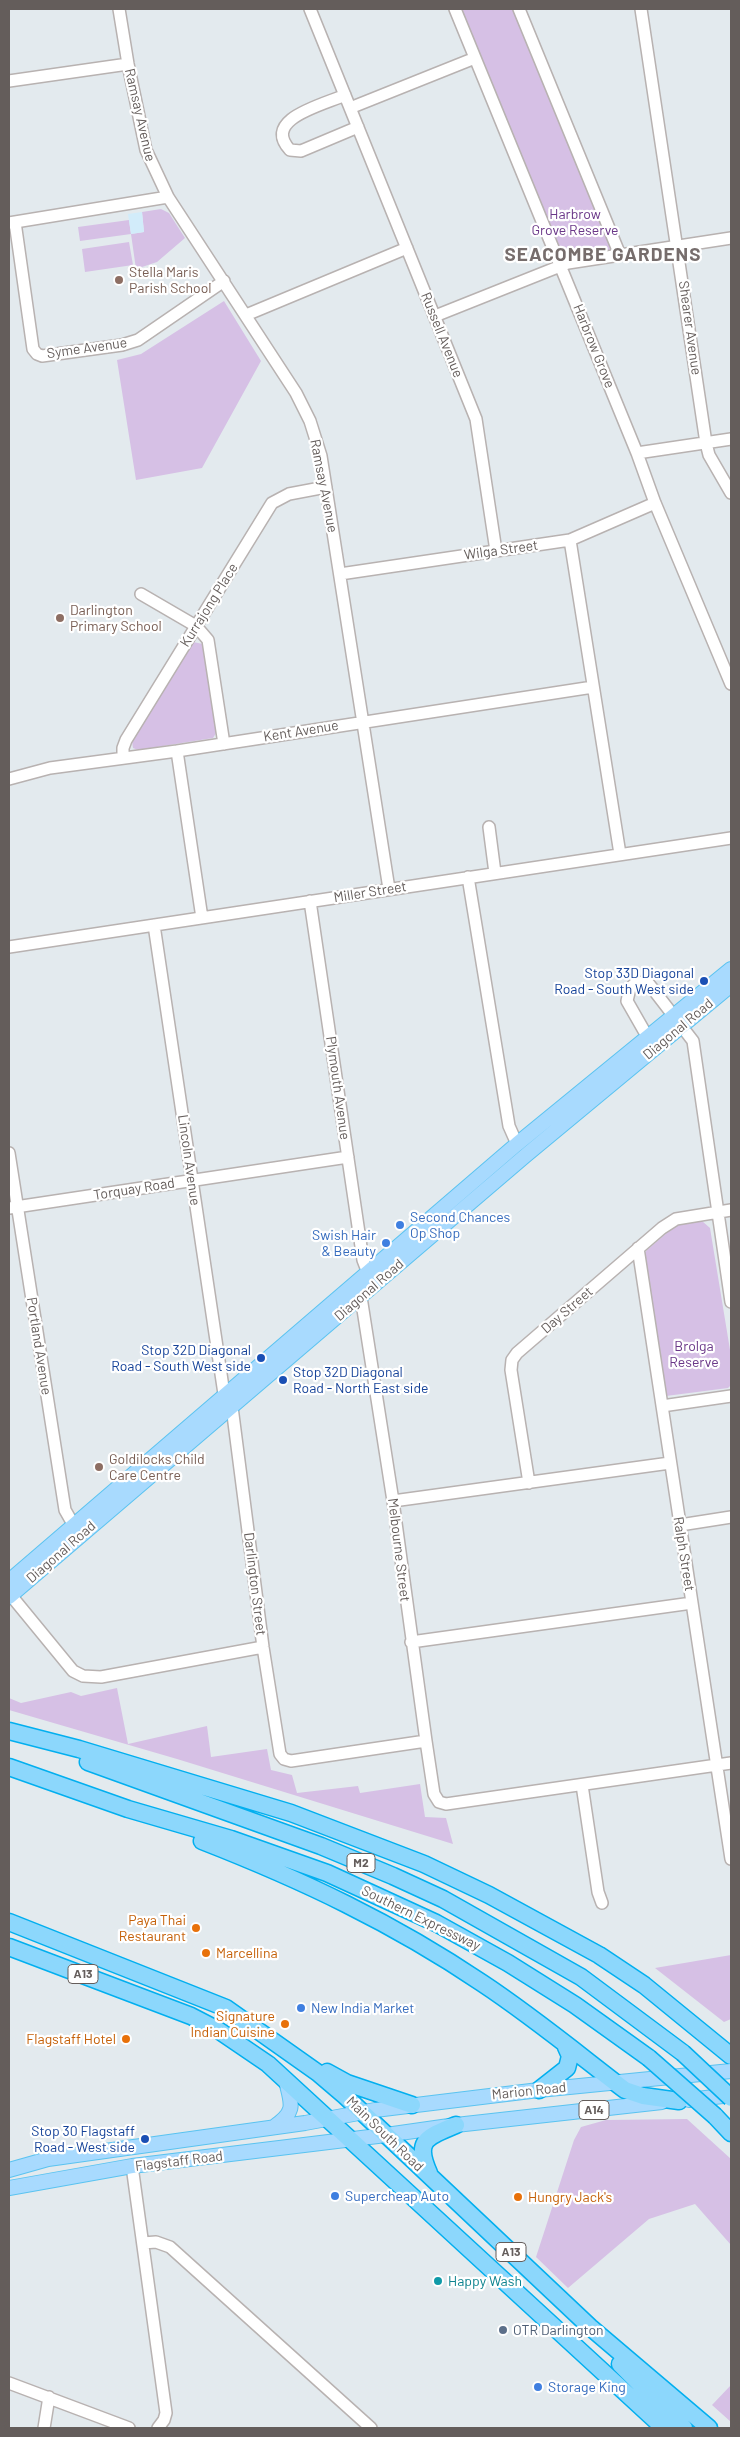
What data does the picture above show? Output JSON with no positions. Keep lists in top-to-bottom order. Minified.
{"streets":{"highway":["M2","Southern Expressway","A13","Main South Road"],"main road":["Diagonal Road","Marion Road","A14","Flagstaff Road"],"street":["Ramsay Avenue","Shearer Avenue","Russell Avenue","Harbrow Grove","Syme Avenue","Wilga Street","Kurrajong Place","Kent Avenue","Miller Street","Plymouth Avenue","Lincoln Avenue","Torquay Road","Day Street","Portland Avenue","Melbourne Street","Ralph Street","Darlington Street"]},"crossings":[["Ramsay Avenue","Syme Avenue"],["Ramsay Avenue","Wilga Street"],["Ramsay Avenue","Kurrajong Place"],["Ramsay Avenue","Kent Avenue"],["Ramsay Avenue","Miller Street"],["Russell Avenue","Wilga Street"],["Harbrow Grove","Wilga Street"],["Kurrajong Place","Kent Avenue"],["Miller Street","Plymouth Avenue"],["Miller Street","Lincoln Avenue"],["Diagonal Road","Plymouth Avenue"],["Diagonal Road","Lincoln Avenue"],["Diagonal Road","Portland Avenue"],["Diagonal Road","Melbourne Street"],["Diagonal Road","Darlington Street"],["Plymouth Avenue","Torquay Road"],["Lincoln Avenue","Torquay Road"],["Torquay Road","Portland Avenue"],["Day Street","Ralph Street"],["Melbourne Street","Darlington Street"],["M2","Southern Expressway"],["M2","Marion Road"],["Southern Expressway","Marion Road"],["A13","Marion Road"],["A13","Main South Road"],["Marion Road","A14"],["Marion Road","Main South Road"],["Marion Road","Flagstaff Road"],["A14","Main South Road"],["A14","Flagstaff Road"],["Main South Road","Flagstaff Road"]],"districts":["SEACOMBE GARDENS"],"parks":["Harbrow Grove Reserve","Brolga Reserve"],"places":["Stella Maris Parish School","Darlington Primary School","Stop 33D Diagonal Road - South West side","Second Chances Op Shop","Swish Hair & Beauty","Stop 32D Diagonal Road - South West side","Stop 32D Diagonal Road - North East side","Goldilocks Child Care Centre","Paya Thai Restaurant","Marcellina","New India Market","Signature Indian Cuisine","Flagstaff Hotel","Stop 30 Flagstaff Road - West side","Supercheap Auto","Hungry Jack's","Happy Wash","OTR Darlington","Storage King"]}
